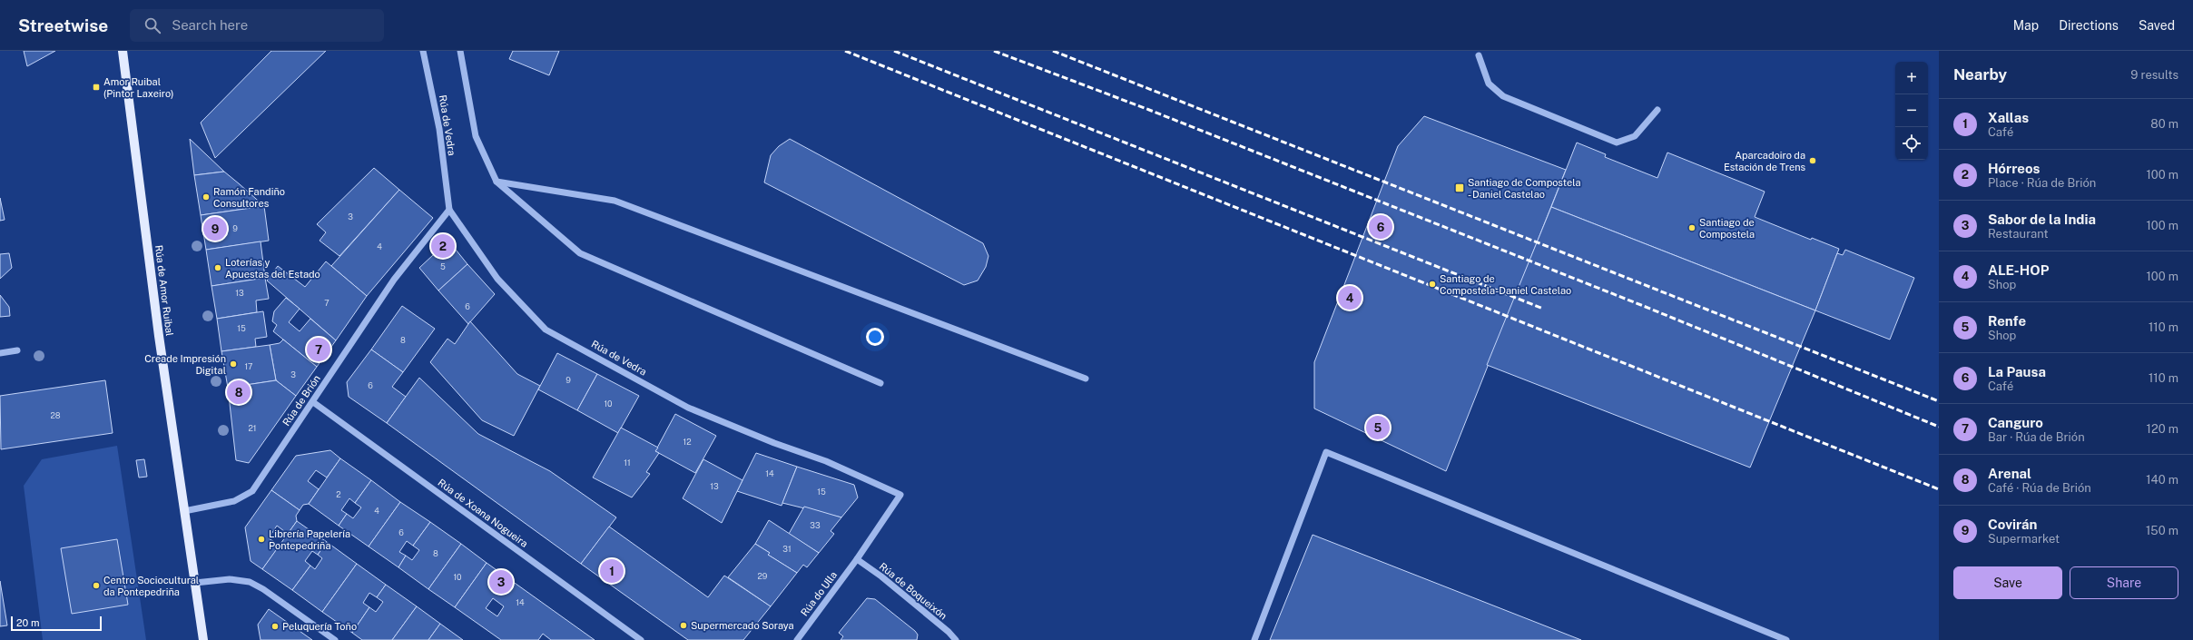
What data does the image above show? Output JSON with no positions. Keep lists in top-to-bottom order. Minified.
{"streets":{"main road":["Rúa de Amor Ruibal"],"street":["Rúa de Vedra","Rúa de Brión","Rúa de Xoana Nogueira","Rúa de Boqueixón","Rúa do Ulla"]},"crossings":[["Rúa de Vedra","Rúa de Brión"],["Rúa de Vedra","Rúa de Boqueixón"],["Rúa de Vedra","Rúa do Ulla"],["Rúa de Amor Ruibal","Rúa de Brión"],["Rúa de Brión","Rúa de Xoana Nogueira"],["Rúa de Boqueixón","Rúa do Ulla"]],"places":{"transit":["Amor Ruibal (Pintor Laxeiro)","Santiago de Compostela - Daniel Castelao"],"other":["Aparcadoiro da Estación de Trens","Ramón Fandiño Consultores","Santiago de Compostela","Loterías y Apuestas del Estado","Santiago de Compostela-Daniel Castelao","Creade Impresión Digital","Librería Papelería Pontepedriña","Centro Sociocultural da Pontepedriña","Supermercado Soraya","Peluquería Toño"]},"house_numbers":["3","9","4","5","13","7","6","15","8","17","3","9","6","10","28","21","12","11","14","13","15","2","4","33","6","31","8","29","10","14"],"scale_bar":"20 m","page":{"header":"Streetwise","search":"Search here","nav":["Map","Directions","Saved"],"heading":["Nearby","9 results"],"map_buttons":["+","−"],"list":[{"mark":"1","name":"Xallas","note":"Café","value":"80 m"},{"mark":"2","name":"Hórreos","note":"Place · Rúa de Brión","value":"100 m"},{"mark":"3","name":"Sabor de la India","note":"Restaurant","value":"100 m"},{"mark":"4","name":"ALE-HOP","note":"Shop","value":"100 m"},{"mark":"5","name":"Renfe","note":"Shop","value":"110 m"},{"mark":"6","name":"La Pausa","note":"Café","value":"110 m"},{"mark":"7","name":"Canguro","note":"Bar · Rúa de Brión","value":"120 m"},{"mark":"8","name":"Arenal","note":"Café · Rúa de Brión","value":"140 m"},{"mark":"9","name":"Covirán","note":"Supermarket","value":"150 m"}],"pins":["6","9","2","4","7","8","5","1","3"],"buttons":["Save","Share"],"scale":"20 m"}}
